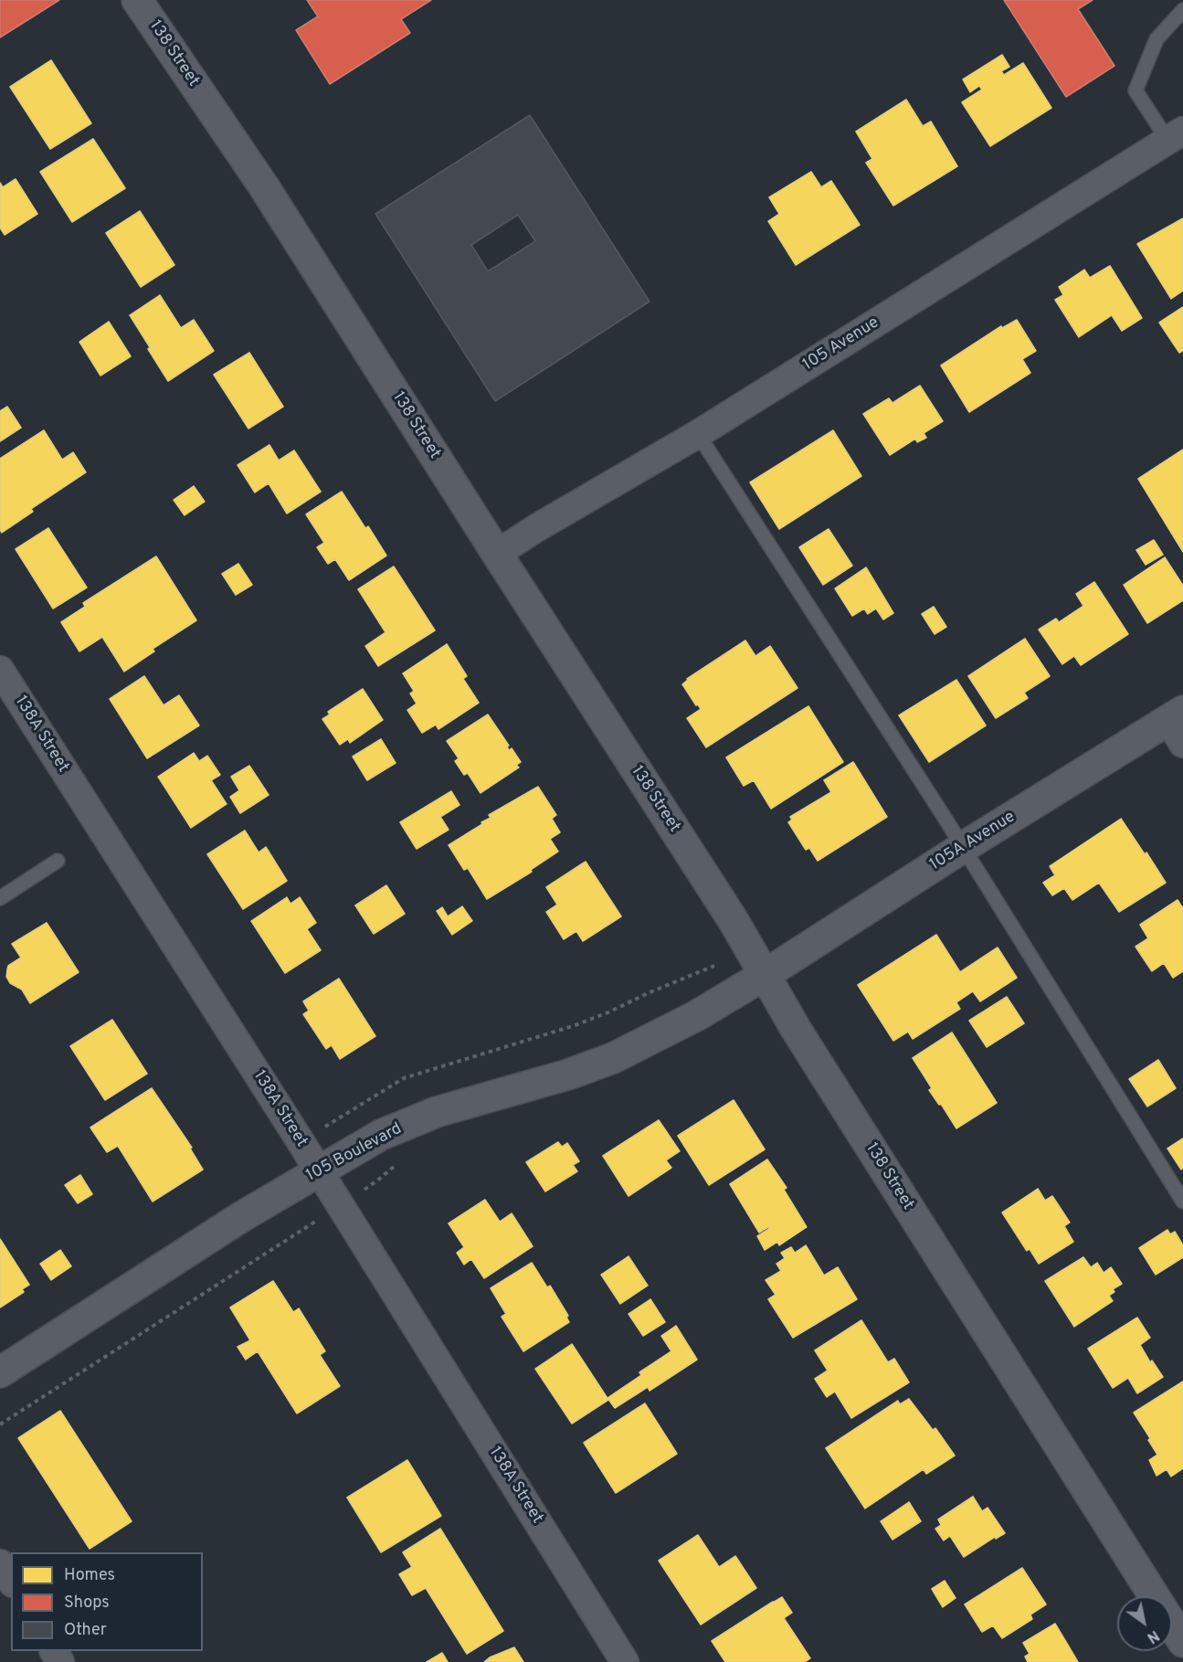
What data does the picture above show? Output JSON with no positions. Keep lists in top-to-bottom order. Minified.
{"streets":{"street":["138 Street","105 Avenue","138A Street","105A Avenue","105 Boulevard"]},"crossings":[["138 Street","105 Avenue"],["138 Street","105A Avenue"],["138 Street","105 Boulevard"],["138A Street","105 Boulevard"],["105A Avenue","105 Boulevard"]],"legend":["Homes","Shops","Other"],"north":"bottom right"}
